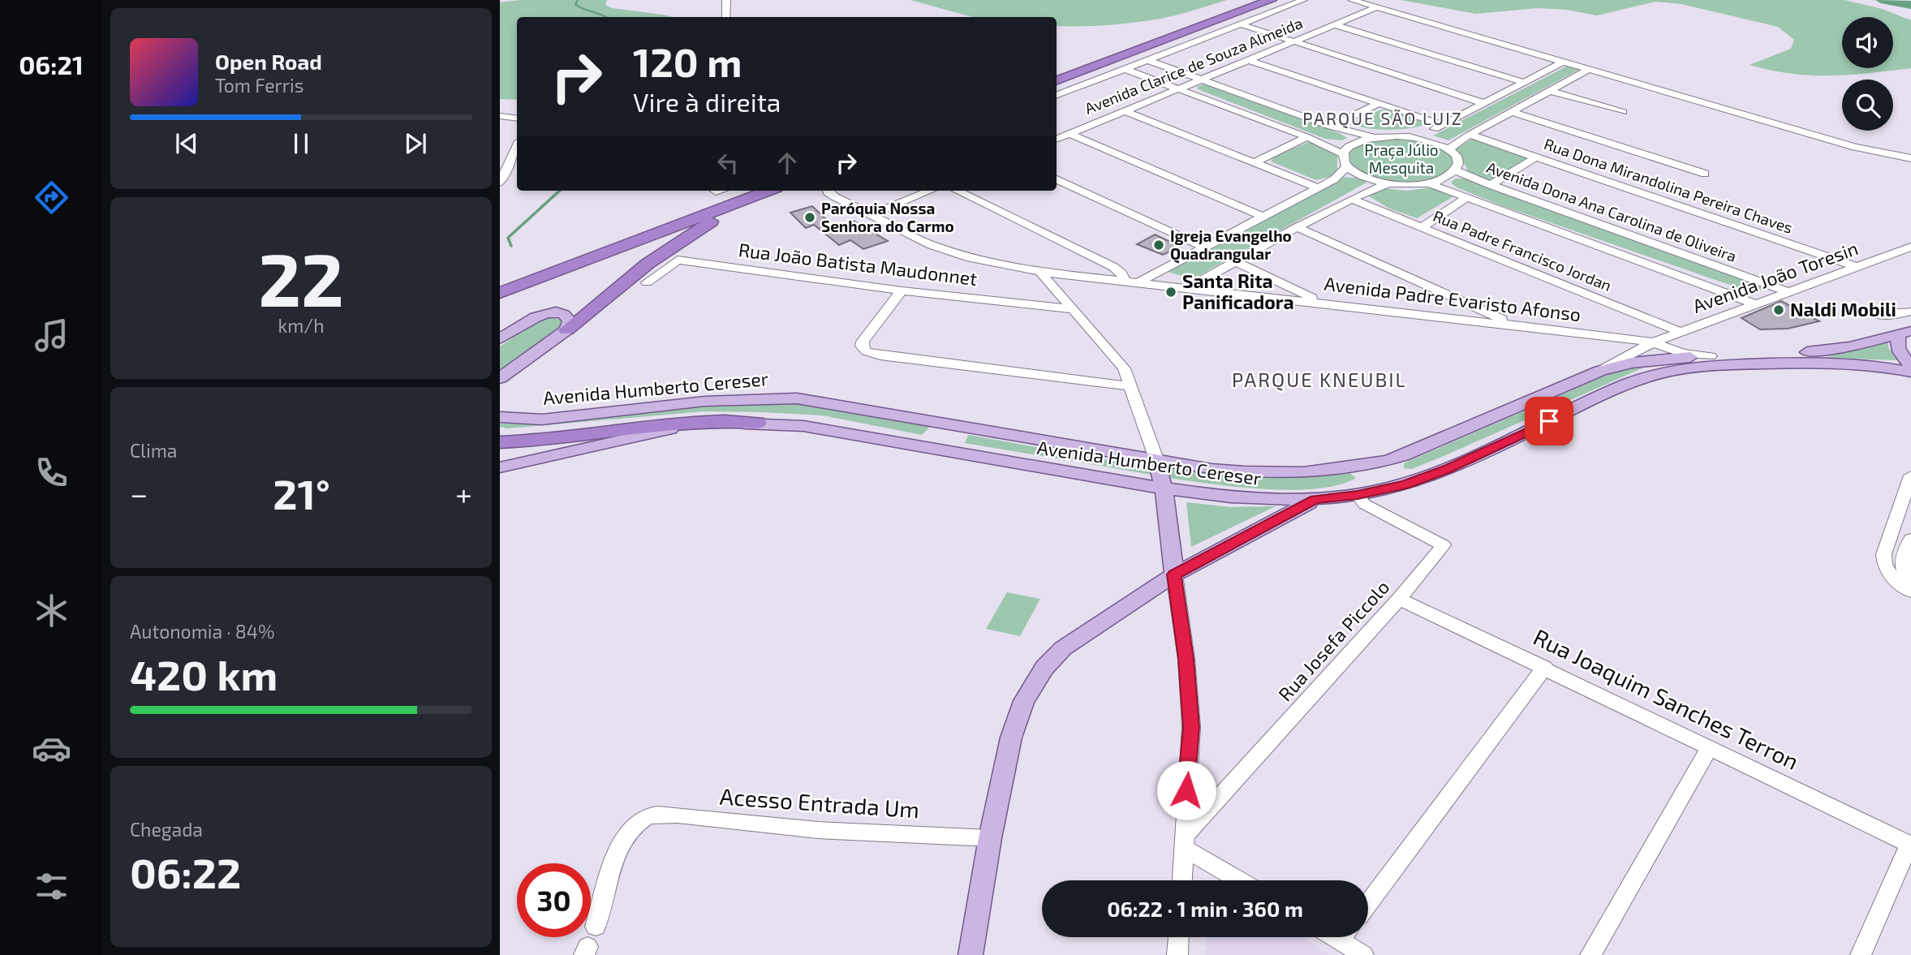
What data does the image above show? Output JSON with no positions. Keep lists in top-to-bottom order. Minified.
{"streets":{"main road":["Avenida Humberto Cereser"],"street":["Avenida Clarice de Souza Almeida","Rua Dona Mirandolina Pereira Chaves","Avenida Dona Ana Carolina de Oliveira","Rua Padre Francisco Jordan","Rua João Batista Maudonnet","Avenida João Toresin","Avenida Padre Evaristo Afonso","Rua Josefa Piccolo","Rua Joaquim Sanches Terron","Acesso Entrada Um"]},"crossings":[["Rua Dona Mirandolina Pereira Chaves","Avenida João Toresin"],["Avenida Dona Ana Carolina de Oliveira","Avenida João Toresin"],["Rua Padre Francisco Jordan","Avenida João Toresin"],["Avenida João Toresin","Avenida Padre Evaristo Afonso"],["Avenida João Toresin","Avenida Humberto Cereser"],["Avenida Padre Evaristo Afonso","Avenida Humberto Cereser"],["Avenida Humberto Cereser","Rua Josefa Piccolo"],["Rua Josefa Piccolo","Rua Joaquim Sanches Terron"]],"districts":["PARQUE SÃO LUIZ","PARQUE KNEUBIL"],"parks":["Praça Júlio Mesquita"],"places":["Paróquia Nossa Senhora do Carmo","Igreja Evangelho Quadrangular","Santa Rita Panificadora","Naldi Mobili"],"page":{"tabs":"06:21","turn":["120 m","Vire à direita"],"song":["Open Road","Tom Ferris"],"tile":[["22","km/h"],"Clima",["Autonomia · 84%","420 km"],["Chegada","06:22"]],"heat":["−","21°","+"],"limit":"30","trip":"06:22 · 1 min · 360 m"}}
